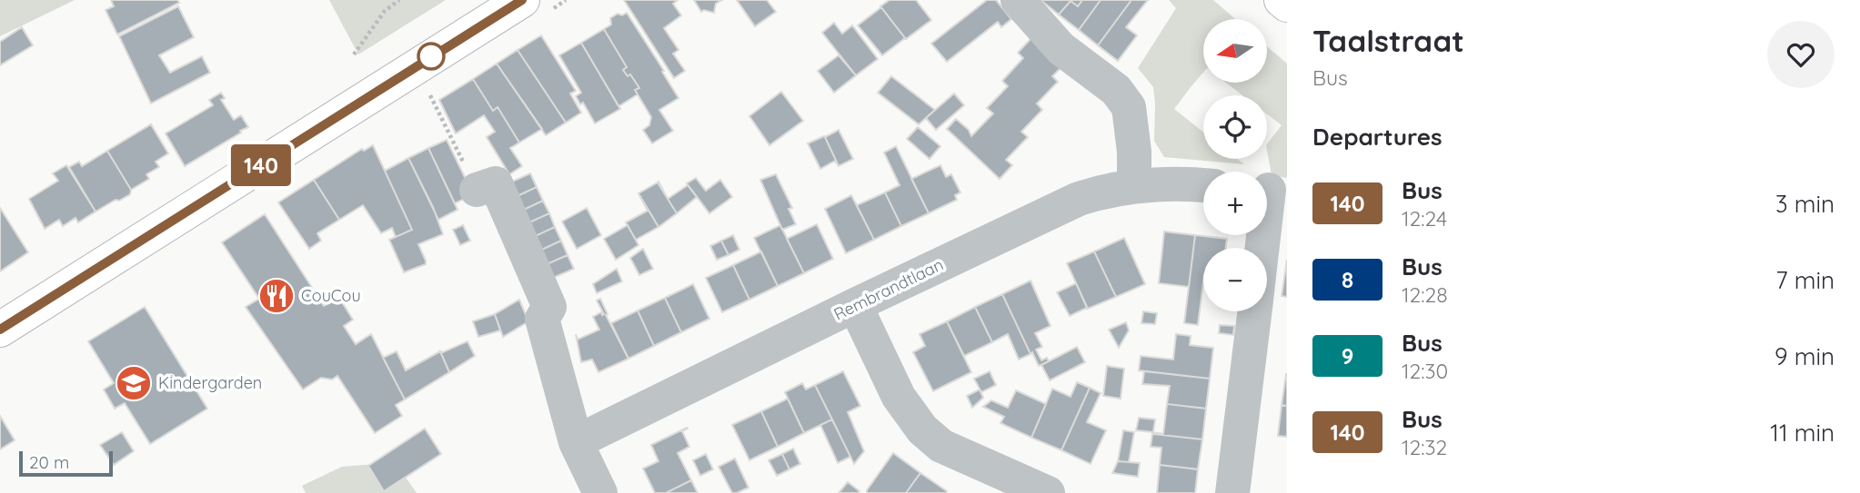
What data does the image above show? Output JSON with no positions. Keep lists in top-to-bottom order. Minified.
{"streets":{"street":["Rembrandtlaan"]},"places":{"restaurant":["CouCou"],"school or university":["Kindergarden"]},"lines":["bus line 140"],"scale_bar":"20 m","north":"left","page":{"on_map":"140","heading":[["Taalstraat","Bus"],"Departures"],"map_buttons":["+","−"],"list":[{"mark":"140","name":"Bus","note":"12:24","value":"3 min"},{"mark":"8","name":"Bus","note":"12:28","value":"7 min"},{"mark":"9","name":"Bus","note":"12:30","value":"9 min"},{"mark":"140","name":"Bus","note":"12:32","value":"11 min"}],"scale":"20 m"}}
